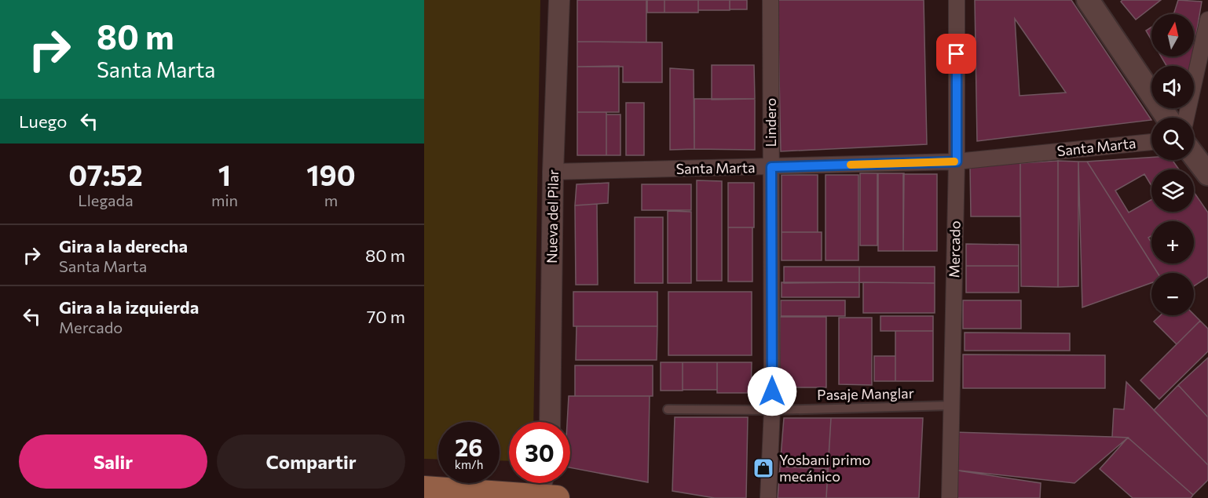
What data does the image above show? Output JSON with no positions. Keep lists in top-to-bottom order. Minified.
{"streets":{"street":["Lindero","Santa Marta","Nueva del Pilar","Mercado"],"lane":["Pasaje Manglar"]},"crossings":[["Lindero","Santa Marta"],["Lindero","Pasaje Manglar"],["Santa Marta","Nueva del Pilar"],["Santa Marta","Mercado"],["Mercado","Pasaje Manglar"]],"places":{"shop":["Yosbani primo mecánico"]},"north":"top","page":{"turn":["80 m","Santa Marta"],"map_buttons":["+","−"],"then":"Luego","eta":["07:52","Llegada","1","min","190","m"],"list":[{"name":"Gira a la derecha","note":"Santa Marta","value":"80 m"},{"name":"Gira a la izquierda","note":"Mercado","value":"70 m"}],"speed":"26 km/h","limit":"30","buttons":["Salir","Compartir"]}}
